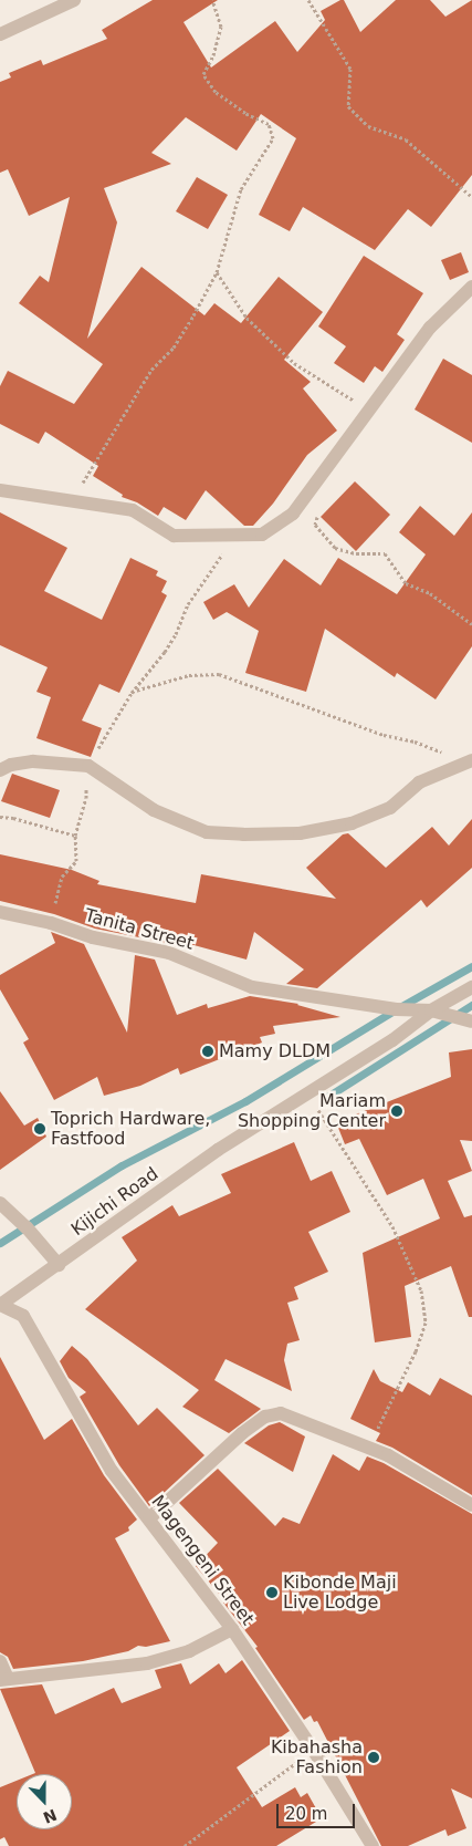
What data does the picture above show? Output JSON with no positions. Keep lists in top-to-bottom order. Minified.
{"streets":{"street":["Tanita Street","Kijichi Road","Magengeni Street"]},"crossings":[["Tanita Street","Kijichi Road"],["Kijichi Road","Magengeni Street"]],"places":["Mamy DLDM","Mariam Shopping Center","Toprich Hardware, Fastfood","Kibonde Maji Live Lodge","Kibahasha Fashion"],"scale_bar":"20 m","north":"bottom"}
